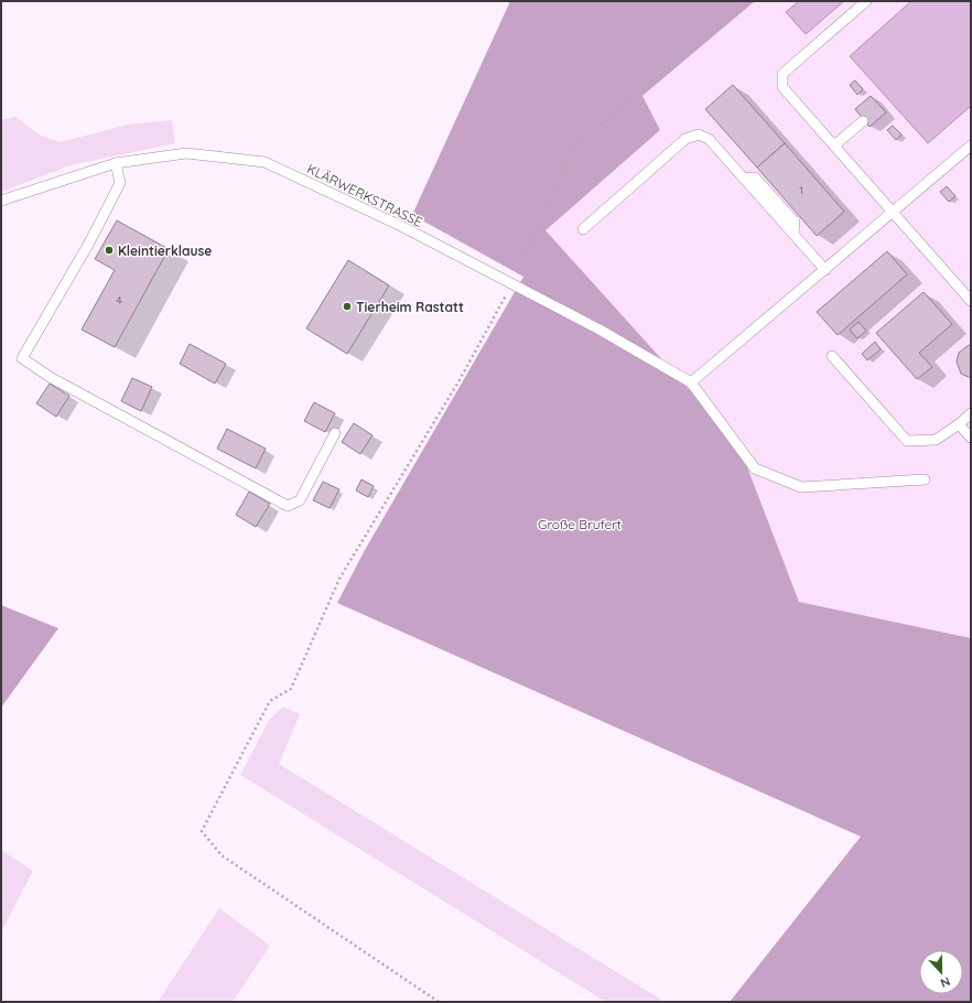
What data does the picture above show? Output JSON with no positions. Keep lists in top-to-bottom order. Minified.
{"streets":{"lane":["KLÄRWERKSTRASSE"]},"parks":["Große Brufert"],"places":["Kleintierklause","Tierheim Rastatt"],"house_numbers":["1","4"],"north":"bottom"}
